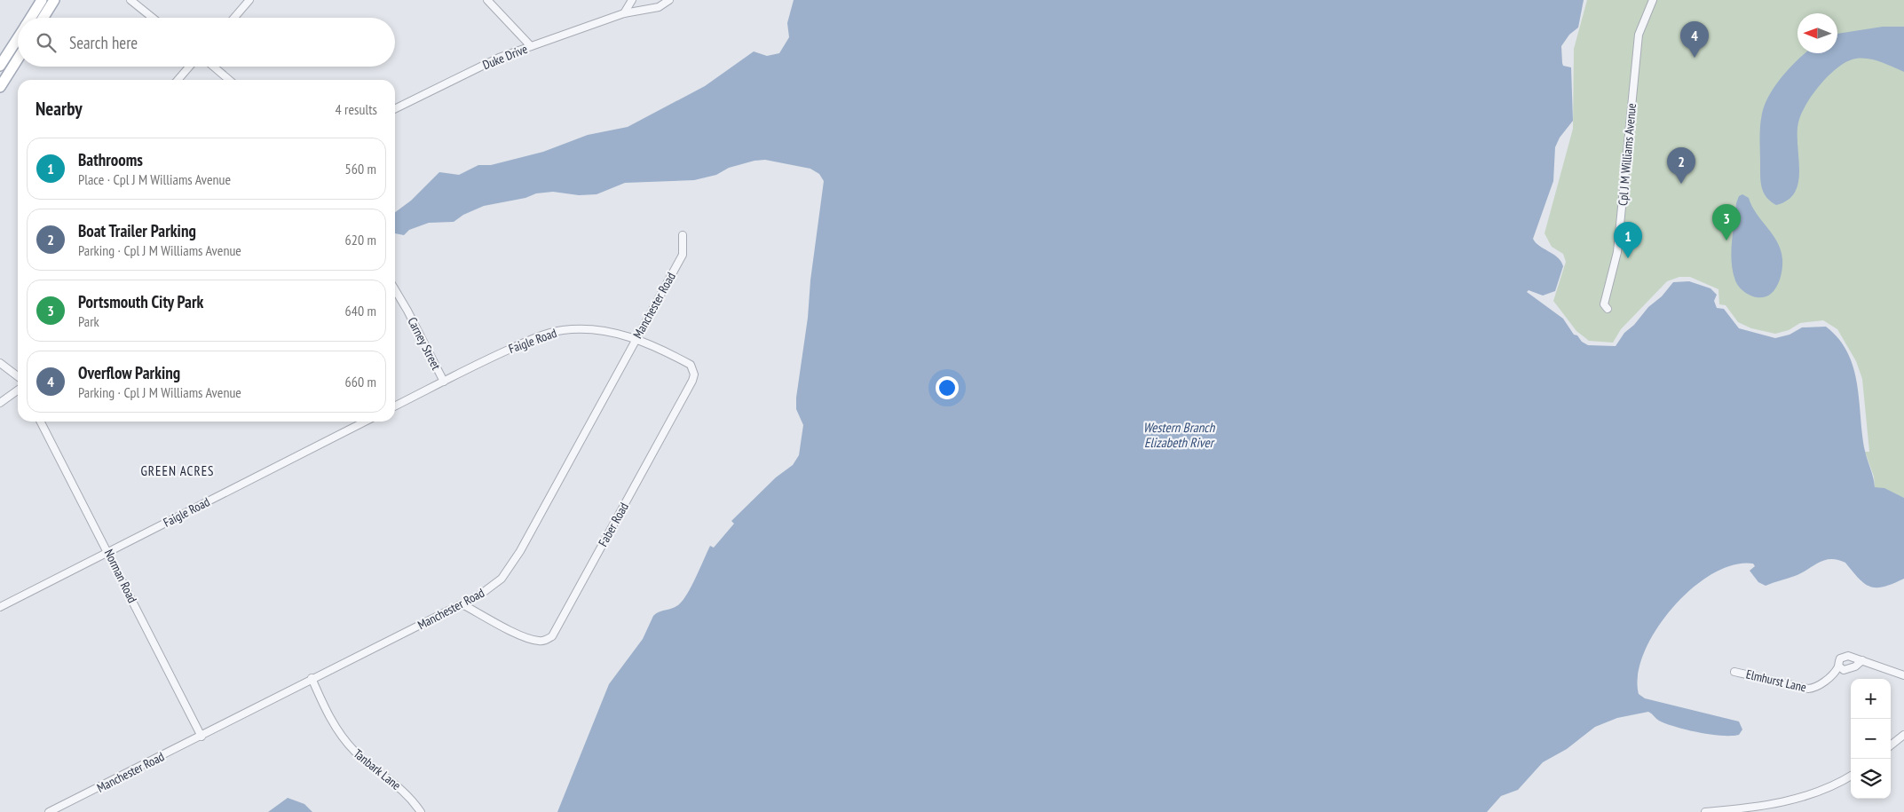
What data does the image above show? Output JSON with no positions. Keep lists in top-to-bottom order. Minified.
{"streets":{"street":["Duke Drive","Cpl J M Williams Avenue","Manchester Road","Faigle Road","Carney Street","Faber Road","Norman Road","Elmhurst Lane","Tanbark Lane"]},"crossings":[["Manchester Road","Faigle Road"],["Manchester Road","Faber Road"],["Manchester Road","Norman Road"],["Manchester Road","Tanbark Lane"],["Faigle Road","Carney Street"],["Faigle Road","Faber Road"],["Faigle Road","Norman Road"]],"districts":["GREEN ACRES"],"water":["Western Branch Elizabeth River"],"north":"left","page":{"search":"Search here","pins":["4","2","3","1"],"heading":["Nearby","4 results"],"list":[{"mark":"1","name":"Bathrooms","note":"Place · Cpl J M Williams Avenue","value":"560 m"},{"mark":"2","name":"Boat Trailer Parking","note":"Parking · Cpl J M Williams Avenue","value":"620 m"},{"mark":"3","name":"Portsmouth City Park","note":"Park","value":"640 m"},{"mark":"4","name":"Overflow Parking","note":"Parking · Cpl J M Williams Avenue","value":"660 m"}],"map_buttons":["+","−"]}}
